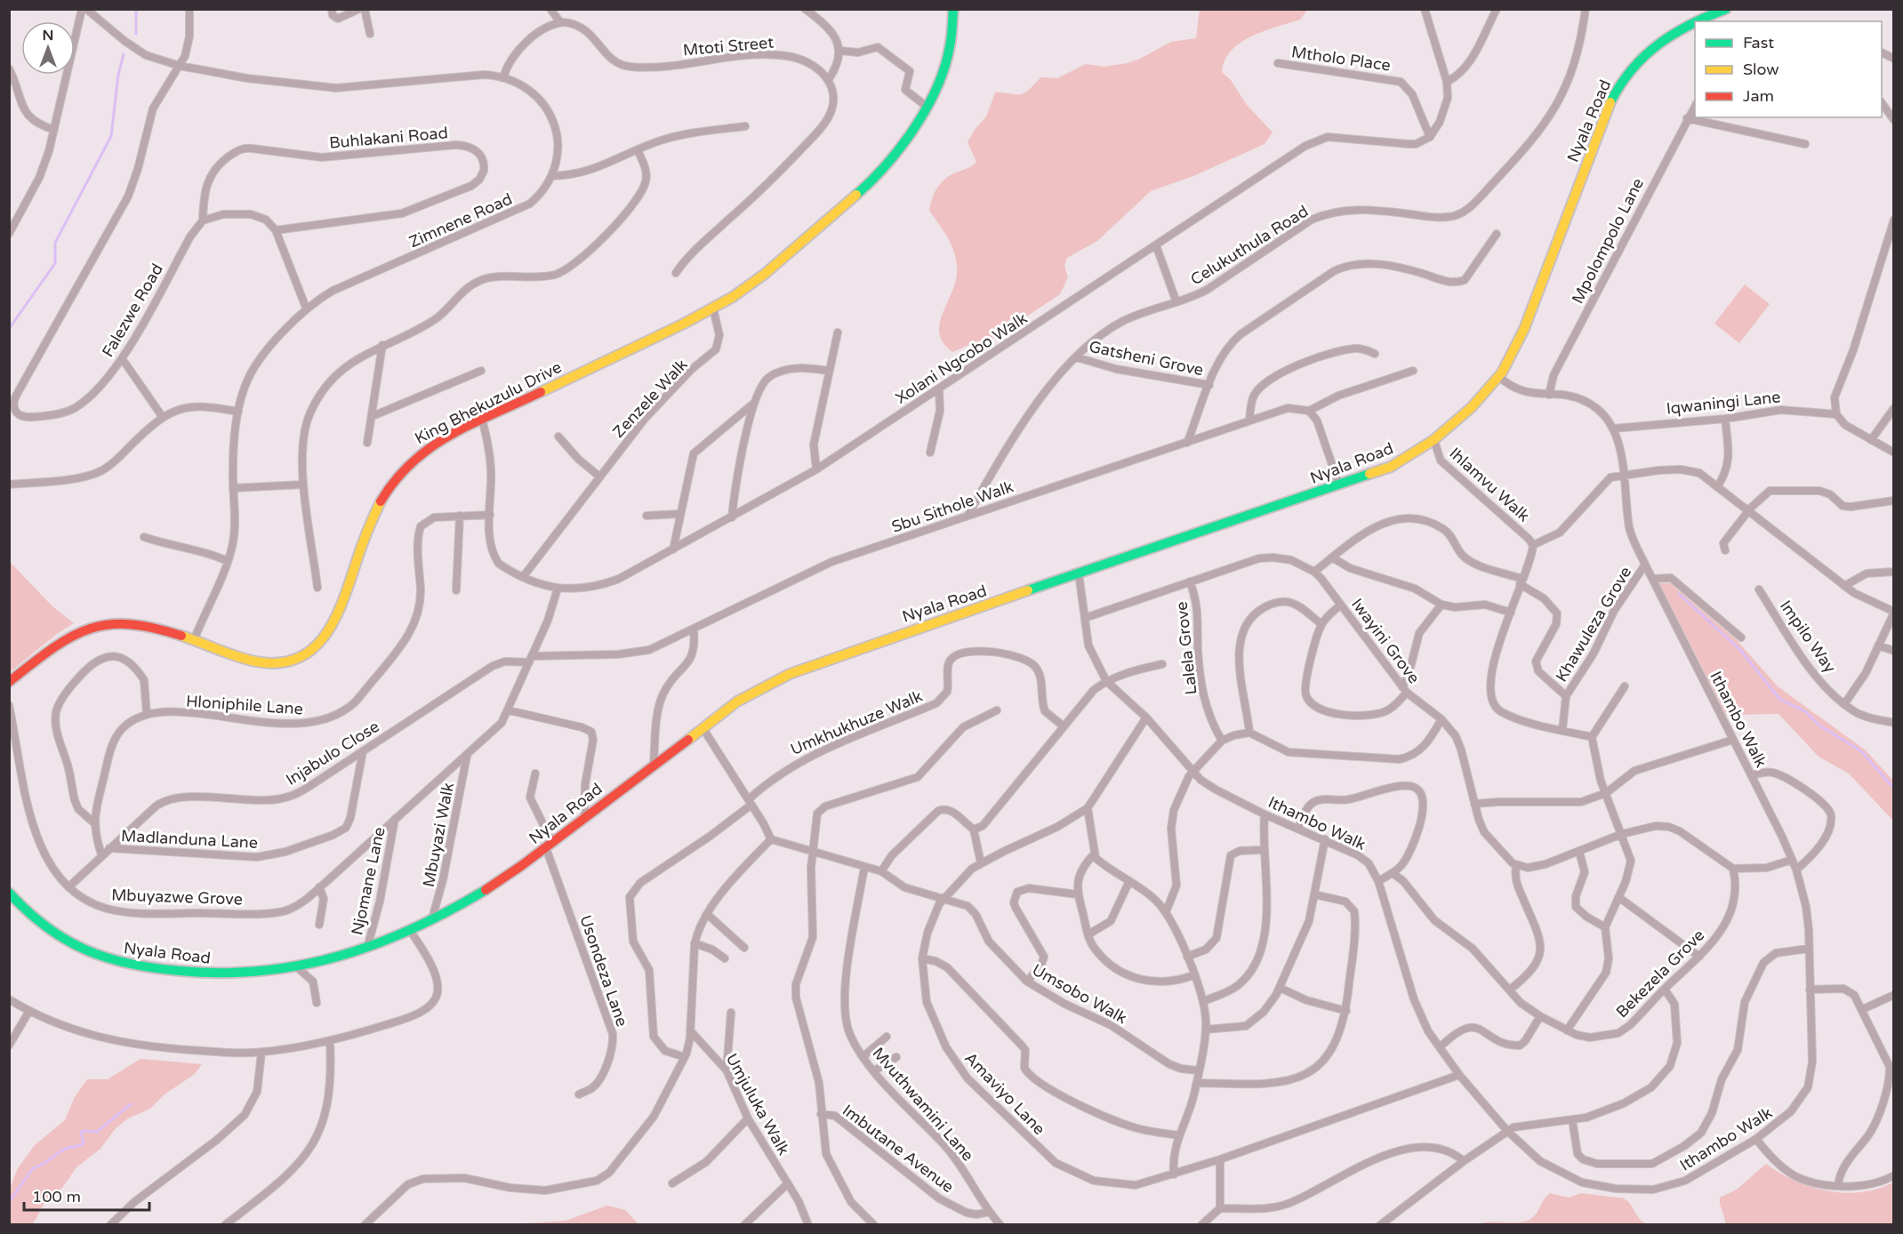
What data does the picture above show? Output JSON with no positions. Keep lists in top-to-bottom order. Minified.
{"streets":{"street":["Mtoti Street","Mtholo Place","Nyala Road","Buhlakani Road","Zimnene Road","Mpolompolo Lane","Celukuthula Road","Falezwe Road","Xolani Ngcobo Walk","Gatsheni Grove","Zenzele Walk","King Bhekuzulu Drive","Iqwaningi Lane","Ihlamvu Walk","Sbu Sithole Walk","Khawuleza Grove","Impilo Way","Iwayini Grove","Lalela Grove","Hloniphile Lane","Ithambo Walk","Umkhukhuze Walk","Injabulo Close","Mbuyazi Walk","Madlanduna Lane","Njomane Lane","Mbuyazwe Grove","Usondeza Lane","Bekezela Grove","Umsobo Walk","Amaviyo Lane","Umjuluka Walk","Mvuthwamini Lane","Imbutane Avenue"]},"crossings":[["Mtholo Place","Xolani Ngcobo Walk"],["Nyala Road","Ihlamvu Walk"],["Nyala Road","Ithambo Walk"],["Nyala Road","Mbuyazi Walk"],["Nyala Road","Njomane Lane"],["Nyala Road","Usondeza Lane"],["Buhlakani Road","Falezwe Road"],["Zimnene Road","Falezwe Road"],["Zimnene Road","King Bhekuzulu Drive"],["Mpolompolo Lane","Ithambo Walk"],["Celukuthula Road","Gatsheni Grove"],["Celukuthula Road","Sbu Sithole Walk"],["Xolani Ngcobo Walk","Zenzele Walk"],["Xolani Ngcobo Walk","King Bhekuzulu Drive"],["Xolani Ngcobo Walk","Hloniphile Lane"],["Xolani Ngcobo Walk","Mbuyazwe Grove"],["Zenzele Walk","King Bhekuzulu Drive"],["Iqwaningi Lane","Ithambo Walk"],["Sbu Sithole Walk","Injabulo Close"],["Sbu Sithole Walk","Mbuyazwe Grove"],["Khawuleza Grove","Ithambo Walk"],["Iwayini Grove","Lalela Grove"],["Iwayini Grove","Ithambo Walk"],["Hloniphile Lane","Injabulo Close"],["Ithambo Walk","Amaviyo Lane"],["Injabulo Close","Madlanduna Lane"],["Injabulo Close","Mbuyazwe Grove"],["Mbuyazi Walk","Mbuyazwe Grove"],["Njomane Lane","Mbuyazwe Grove"],["Umsobo Walk","Amaviyo Lane"],["Mvuthwamini Lane","Imbutane Avenue"]],"legend":["Fast","Slow","Jam"],"scale_bar":"100 m","north":"top"}
